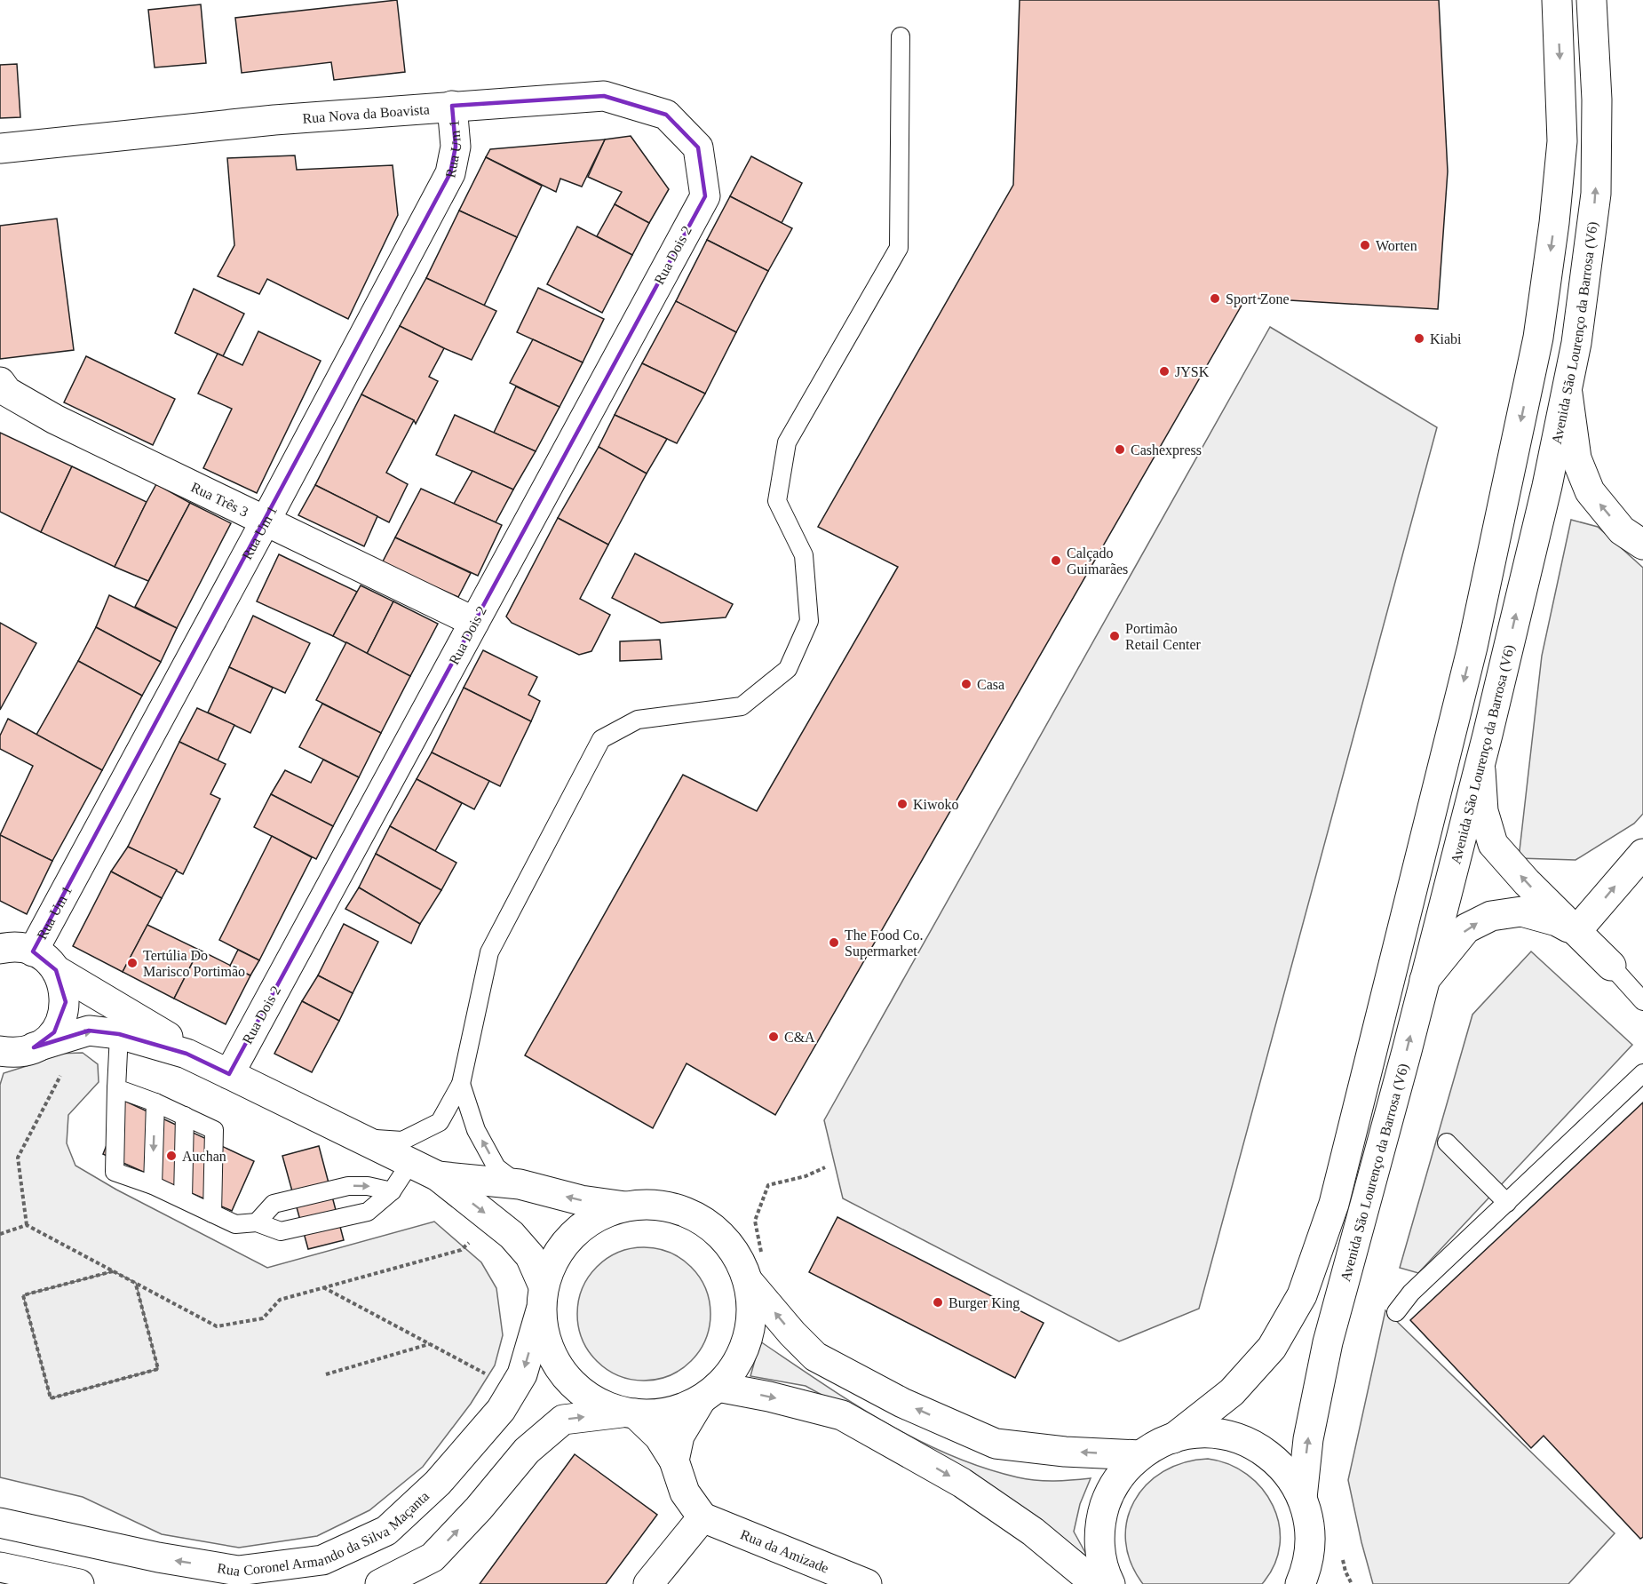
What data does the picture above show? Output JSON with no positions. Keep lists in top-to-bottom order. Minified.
{"streets":{"main road":["Rua Nova da Boavista","Rua Um 1","Rua Dois 2","Avenida São Lourenço da Barrosa (V6)","Rua Três 3","Rua Coronel Armando da Silva Maçanta","Rua da Amizade"]},"crossings":[["Rua Nova da Boavista","Rua Um 1"],["Rua Nova da Boavista","Rua Dois 2"],["Rua Um 1","Rua Três 3"],["Rua Dois 2","Rua Três 3"]],"places":["Worten","Sport Zone","Kiabi","JYSK","Cashexpress","Calçado Guimarães","Portimão Retail Center","Casa","Kiwoko","The Food Co. Supermarket","Tertúlia Do Marisco Portimão","C&A","Auchan","Burger King"]}
